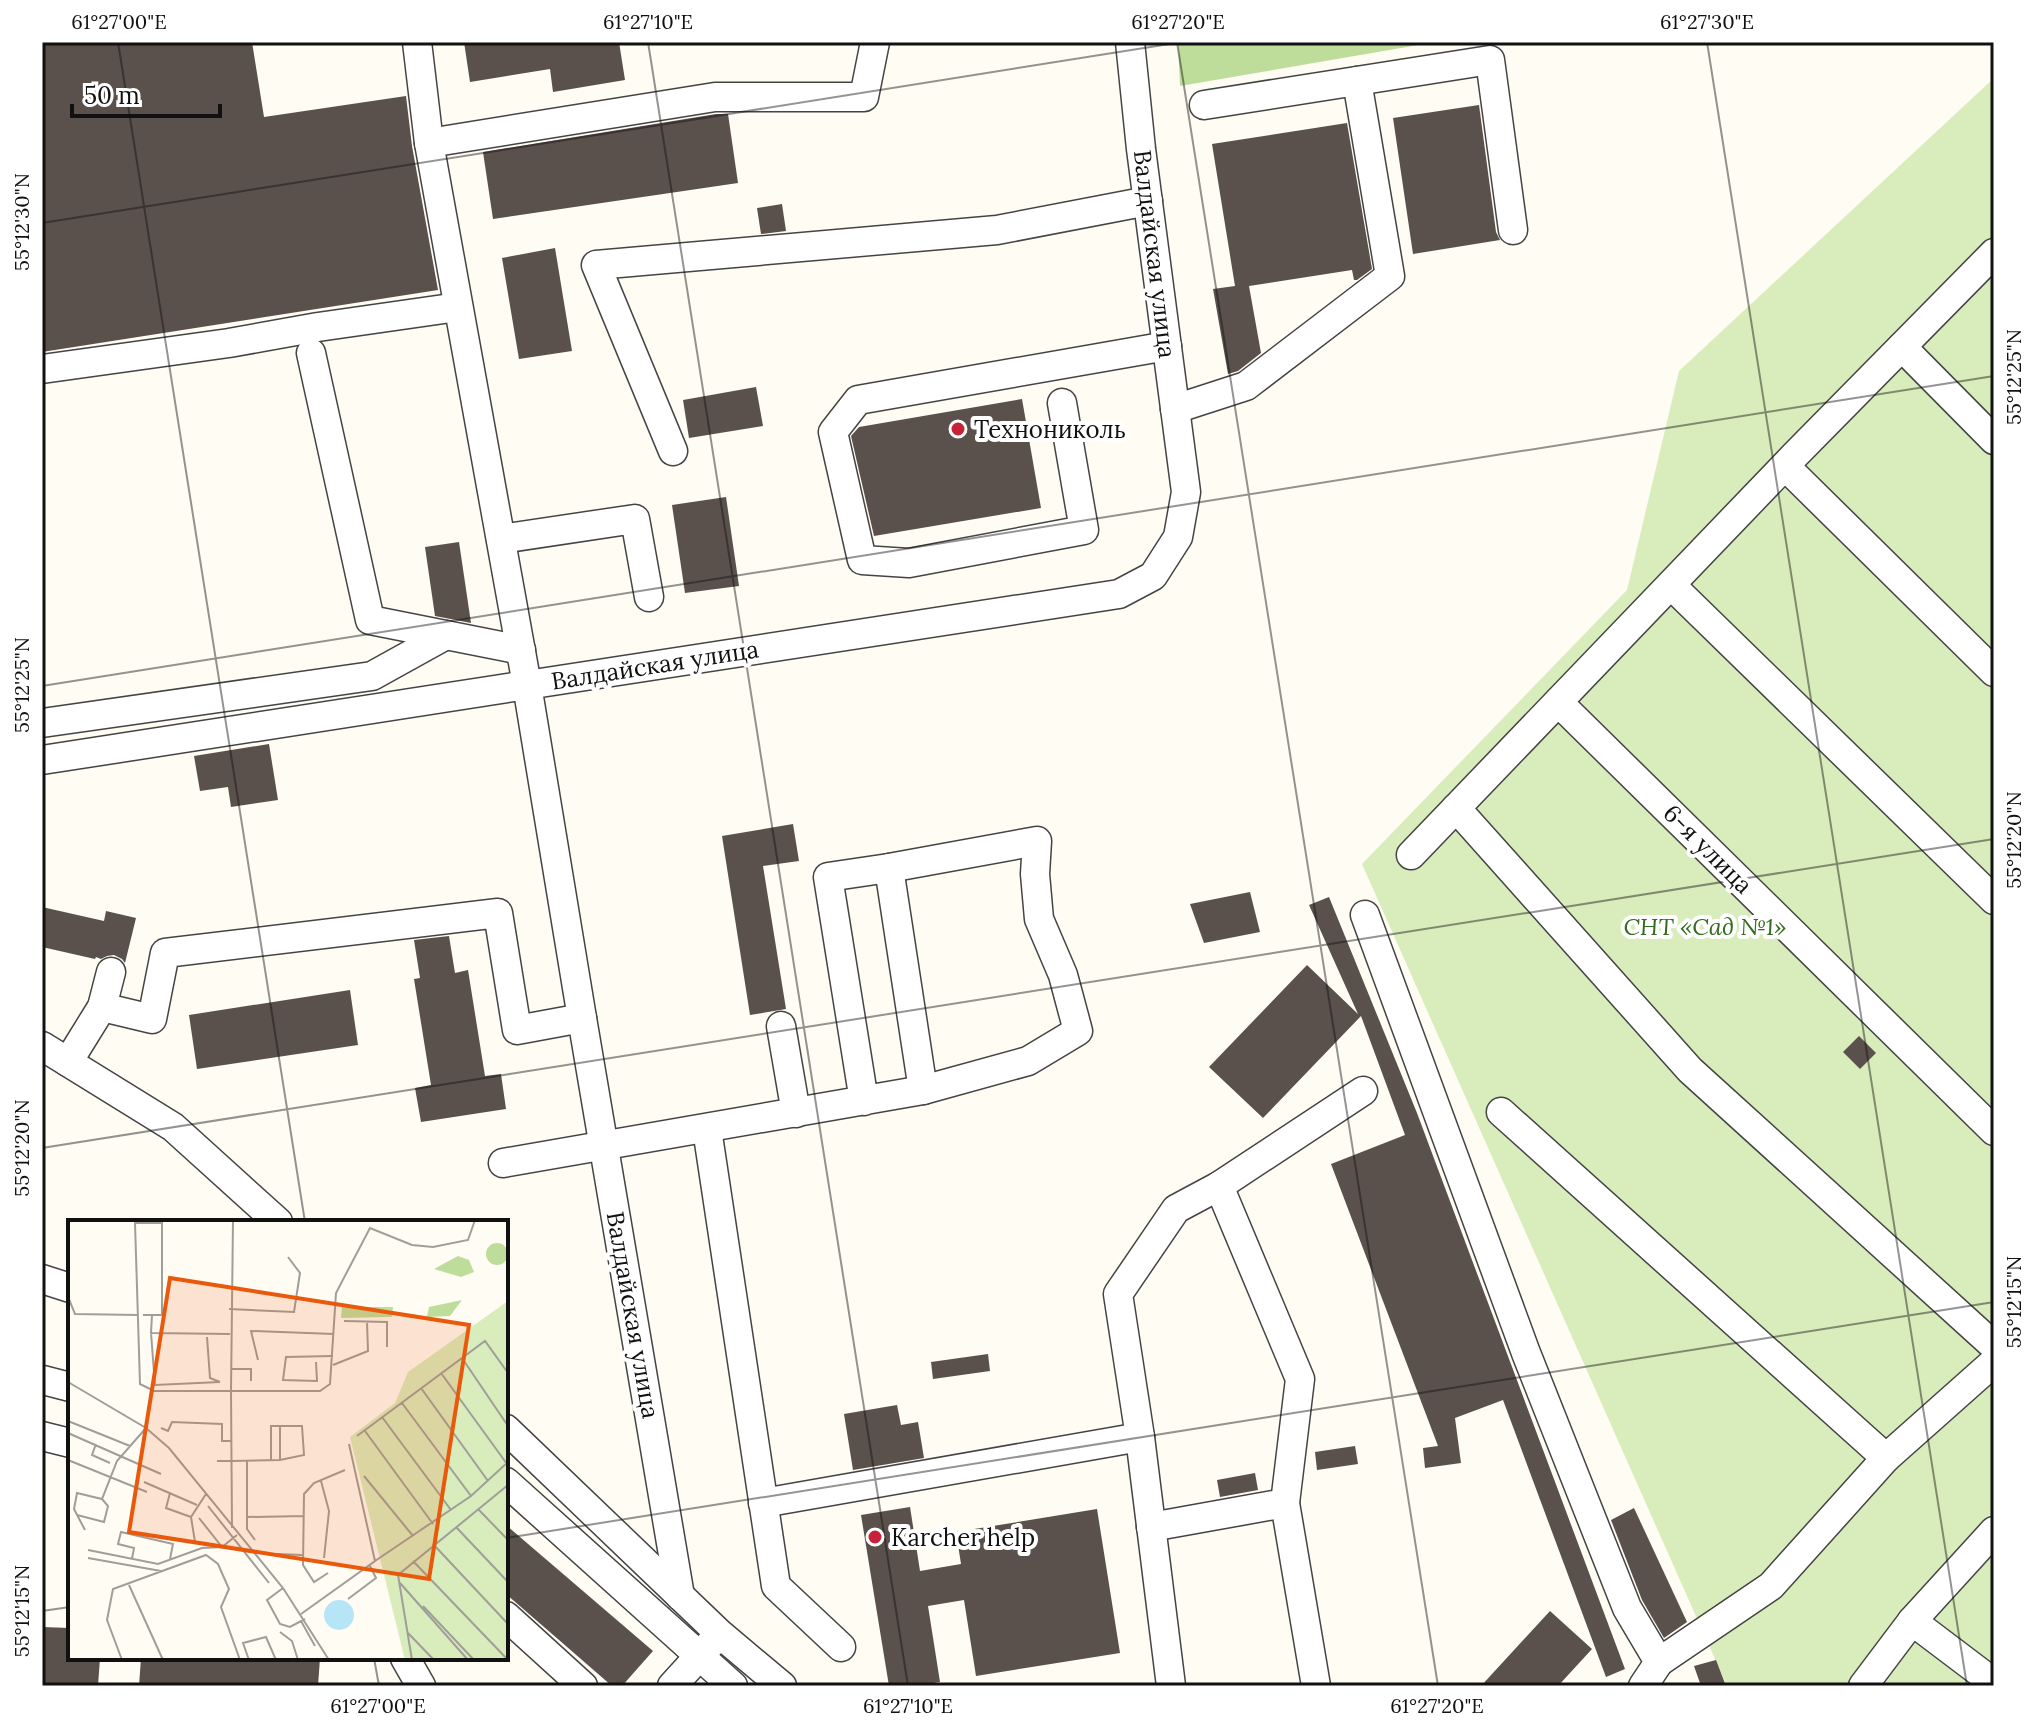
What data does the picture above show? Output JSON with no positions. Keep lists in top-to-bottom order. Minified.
{"streets":{"street":["Валдайская улица","6-я улица"]},"parks":["СНТ «Сад №1»"],"places":["Технониколь","Karcher help"],"scale_bar":"50 m","coordinates":["61°27'00\"E","61°27'10\"E","61°27'20\"E","61°27'30\"E","55°12'30\"N","55°12'25\"N","55°12'20\"N","55°12'15\"N"]}
